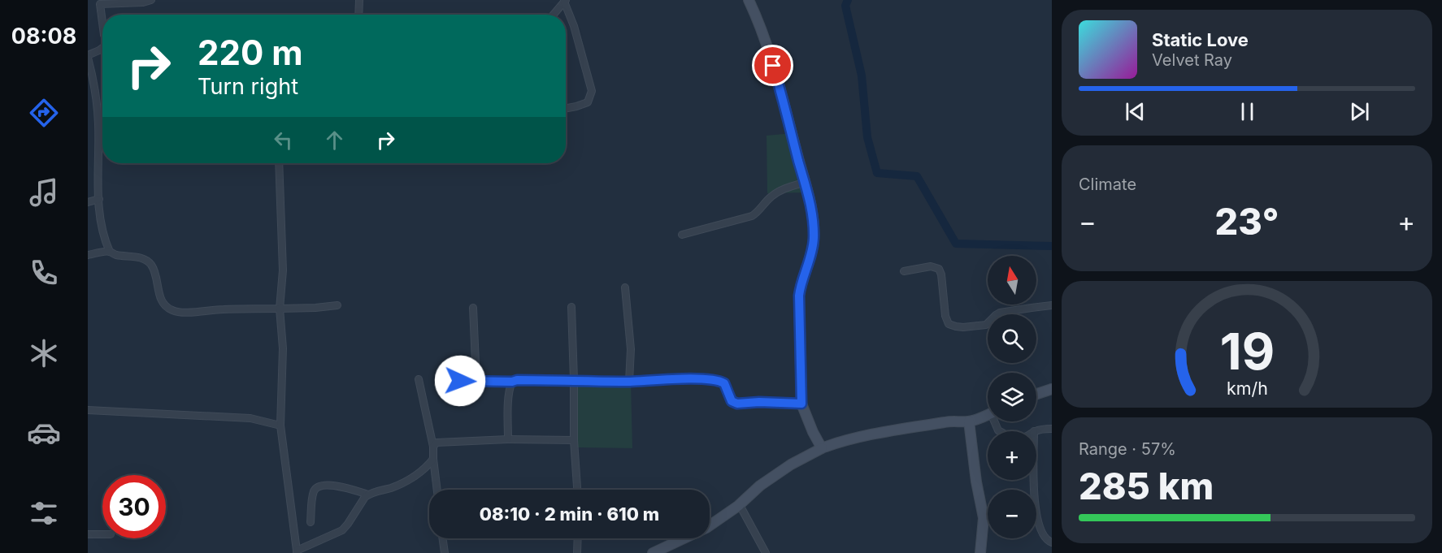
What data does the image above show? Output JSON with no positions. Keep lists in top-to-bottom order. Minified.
{"north":"top","page":{"tabs":"08:08","turn":["220 m","Turn right"],"song":["Static Love","Velvet Ray"],"tile":["Climate",["Range · 57%","285 km"]],"heat":["−","23°","+"],"map_buttons":["+","−"],"limit":"30","trip":"08:10 · 2 min · 610 m","gauge":["19","km/h"]}}
